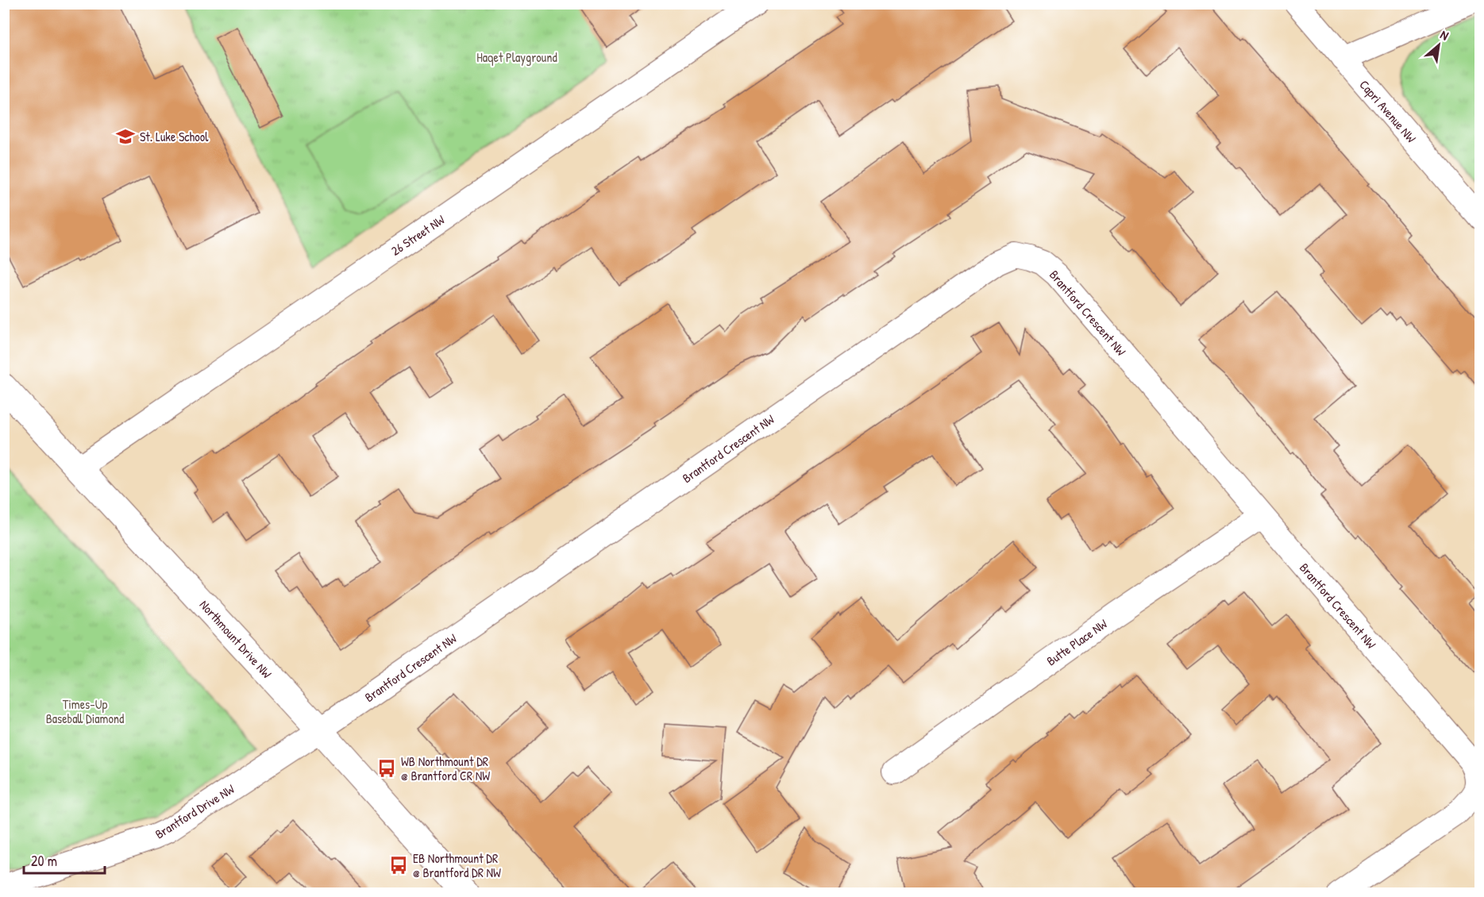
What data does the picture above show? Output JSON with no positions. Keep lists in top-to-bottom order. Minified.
{"streets":{"street":["Capri Avenue NW","26 Street NW","Brantford Crescent NW","Northmount Drive NW","Butte Place NW","Brantford Drive NW"]},"crossings":[["26 Street NW","Northmount Drive NW"],["Brantford Crescent NW","Northmount Drive NW"],["Brantford Crescent NW","Butte Place NW"],["Brantford Crescent NW","Brantford Drive NW"],["Northmount Drive NW","Brantford Drive NW"]],"parks":["Haqet Playground","Times-Up Baseball Diamond"],"places":{"school or university":["St. Luke School"],"bus stop":["WB Northmount DR @ Brantford CR NW","EB Northmount DR @ Brantford DR NW"]},"scale_bar":"20 m","north":"top right"}
